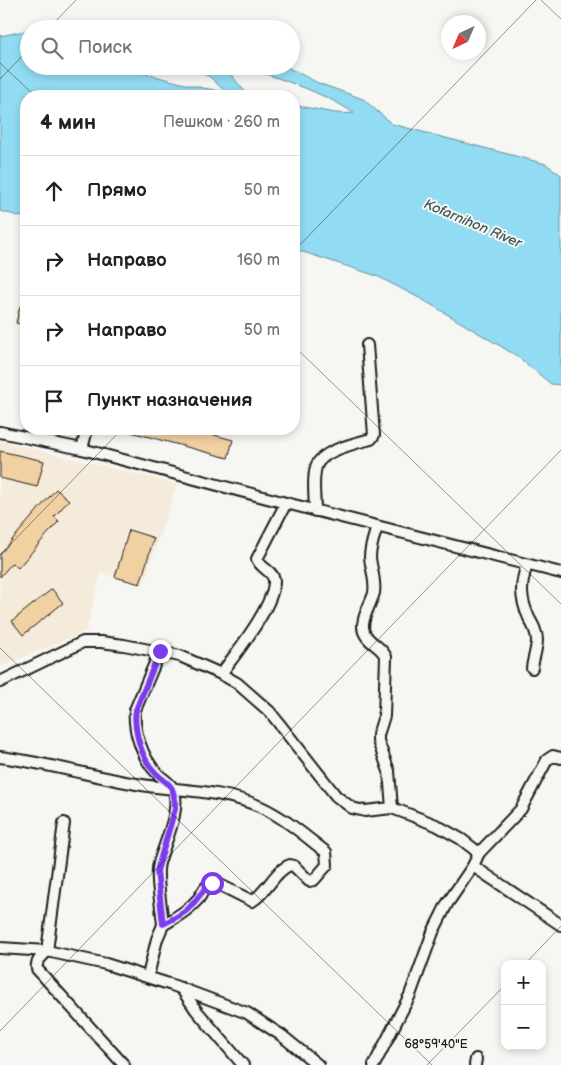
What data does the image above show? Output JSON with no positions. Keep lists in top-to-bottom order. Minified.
{"water":["Kofarnihon River"],"north":"bottom left","page":{"search":"Поиск","heading":["4 мин","Пешком · 260 m"],"list":[["Прямо","50 m"],["Направо","160 m"],["Направо","50 m"],"Пункт назначения"],"map_buttons":["+","−"]},"coordinates":["68°59'40\"E"]}
